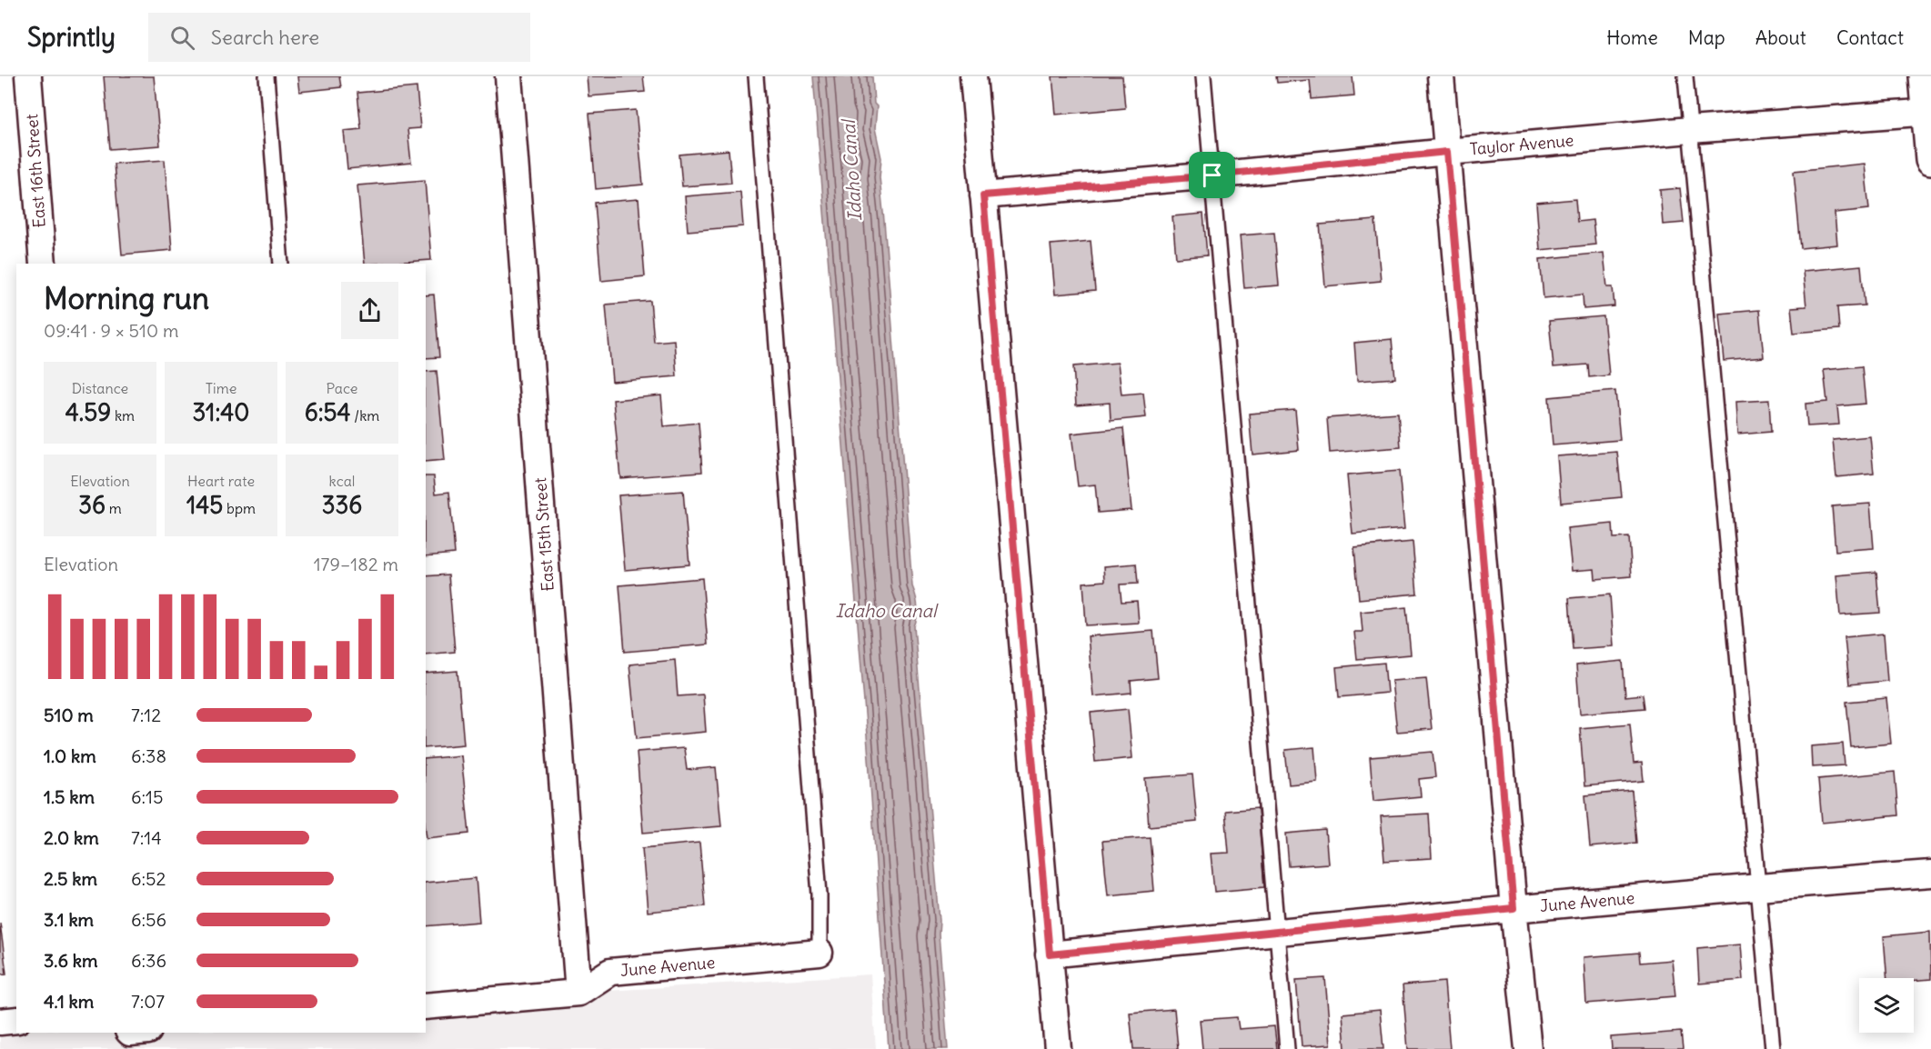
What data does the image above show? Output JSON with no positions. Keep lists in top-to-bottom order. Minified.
{"streets":{"street":["Taylor Avenue","East 16th Street","East 15th Street","June Avenue"]},"crossings":[["East 15th Street","June Avenue"]],"water":["Idaho Canal"],"page":{"header":"Sprintly","search":"Search here","nav":["Home","Map","About","Contact"],"heading":["Morning run","09:41 · 9 × 510 m"],"stats":[["Distance","4.59 km"],["Time","31:40"],["Pace","6:54 /km"],["Elevation","36 m"],["Heart rate","145 bpm"],["kcal","336"]],"chart":["Elevation","179–182 m"],"list":[{"name":"510 m","note":"7:12"},{"name":"1.0 km","note":"6:38"},{"name":"1.5 km","note":"6:15"},{"name":"2.0 km","note":"7:14"},{"name":"2.5 km","note":"6:52"},{"name":"3.1 km","note":"6:56"},{"name":"3.6 km","note":"6:36"},{"name":"4.1 km","note":"7:07"}]}}
